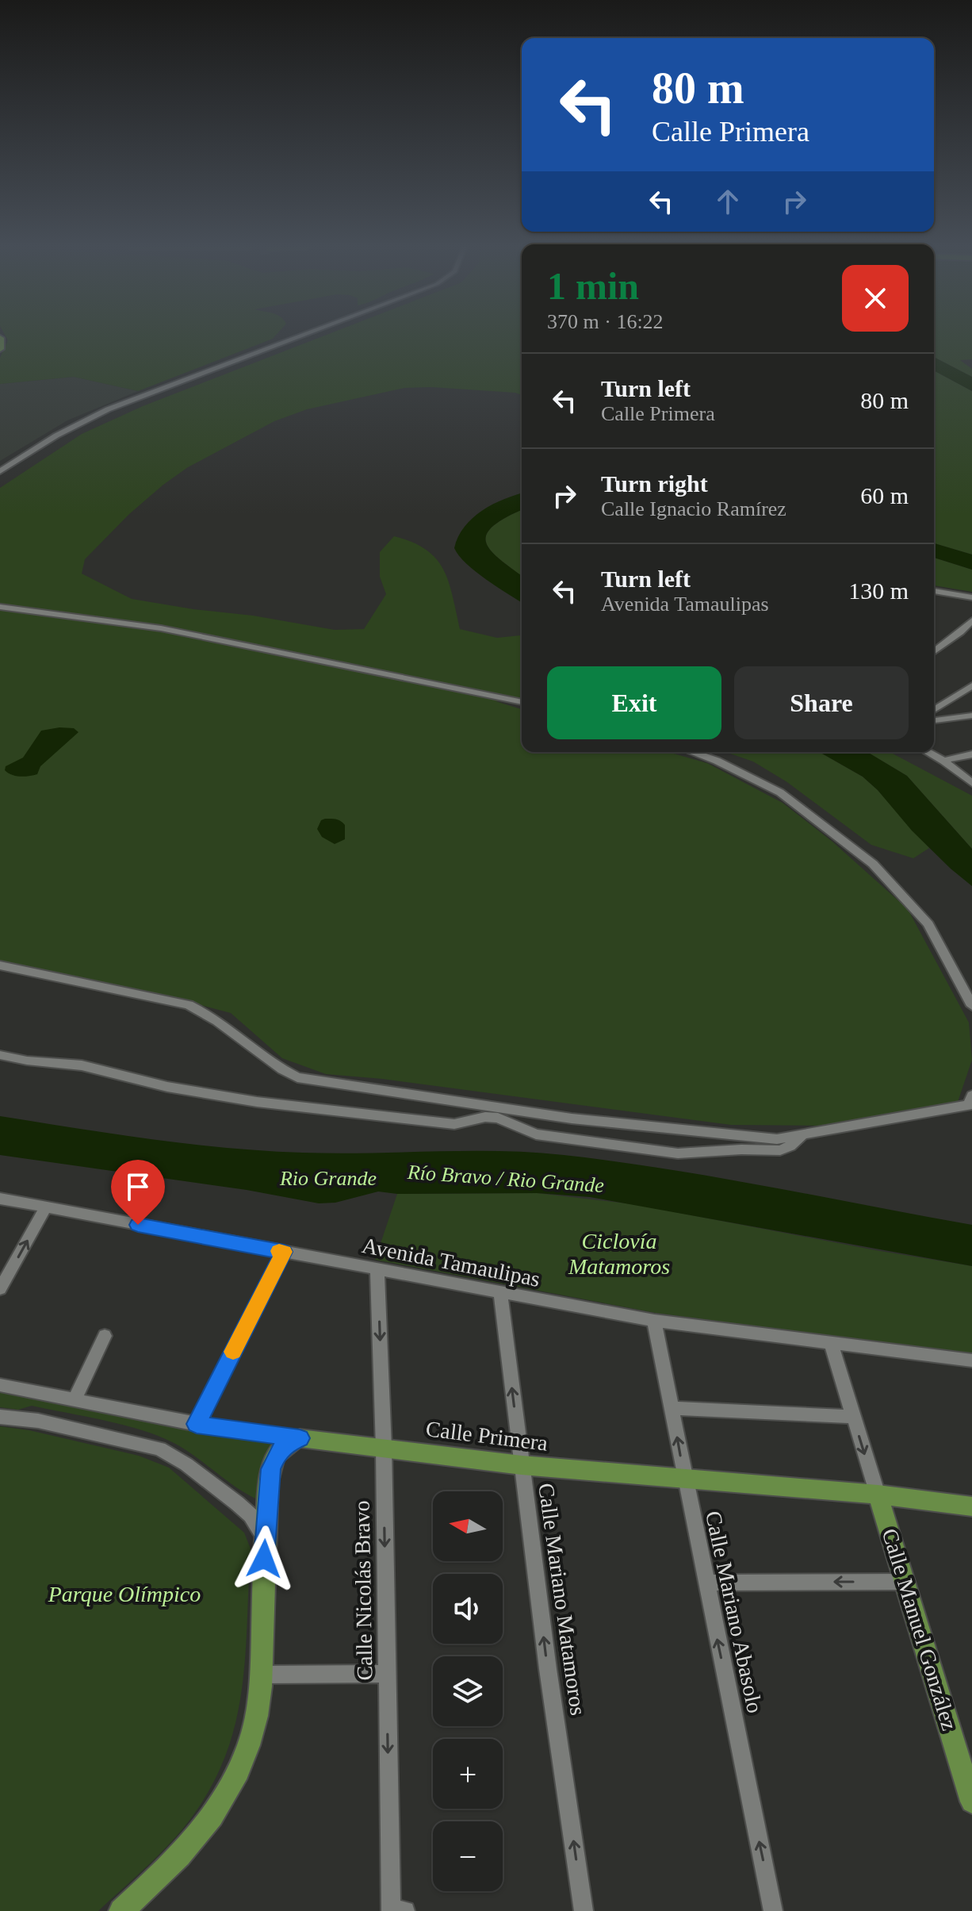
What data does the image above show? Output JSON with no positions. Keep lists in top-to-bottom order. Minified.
{"streets":{"main road":["Calle Primera","Calle Manuel González"],"street":["Avenida Tamaulipas","Calle Nicolás Bravo","Calle Mariano Matamoros","Calle Mariano Abasolo"]},"crossings":[["Avenida Tamaulipas","Calle Nicolás Bravo"],["Avenida Tamaulipas","Calle Mariano Matamoros"],["Avenida Tamaulipas","Calle Mariano Abasolo"],["Calle Primera","Calle Nicolás Bravo"],["Calle Primera","Calle Mariano Matamoros"],["Calle Primera","Calle Mariano Abasolo"],["Calle Primera","Calle Manuel González"]],"one_way":["Calle Nicolás Bravo","Calle Mariano Matamoros","Calle Mariano Abasolo"],"water":["Rio Grande","Río Bravo / Rio Grande"],"parks":["Ciclovía Matamoros","Parque Olímpico"],"north":"left","page":{"turn":["80 m","Calle Primera"],"heading":["1 min","370 m · 16:22"],"list":[{"name":"Turn left","note":"Calle Primera","value":"80 m"},{"name":"Turn right","note":"Calle Ignacio Ramírez","value":"60 m"},{"name":"Turn left","note":"Avenida Tamaulipas","value":"130 m"}],"buttons":["Exit","Share"],"map_buttons":["+","−"]}}
